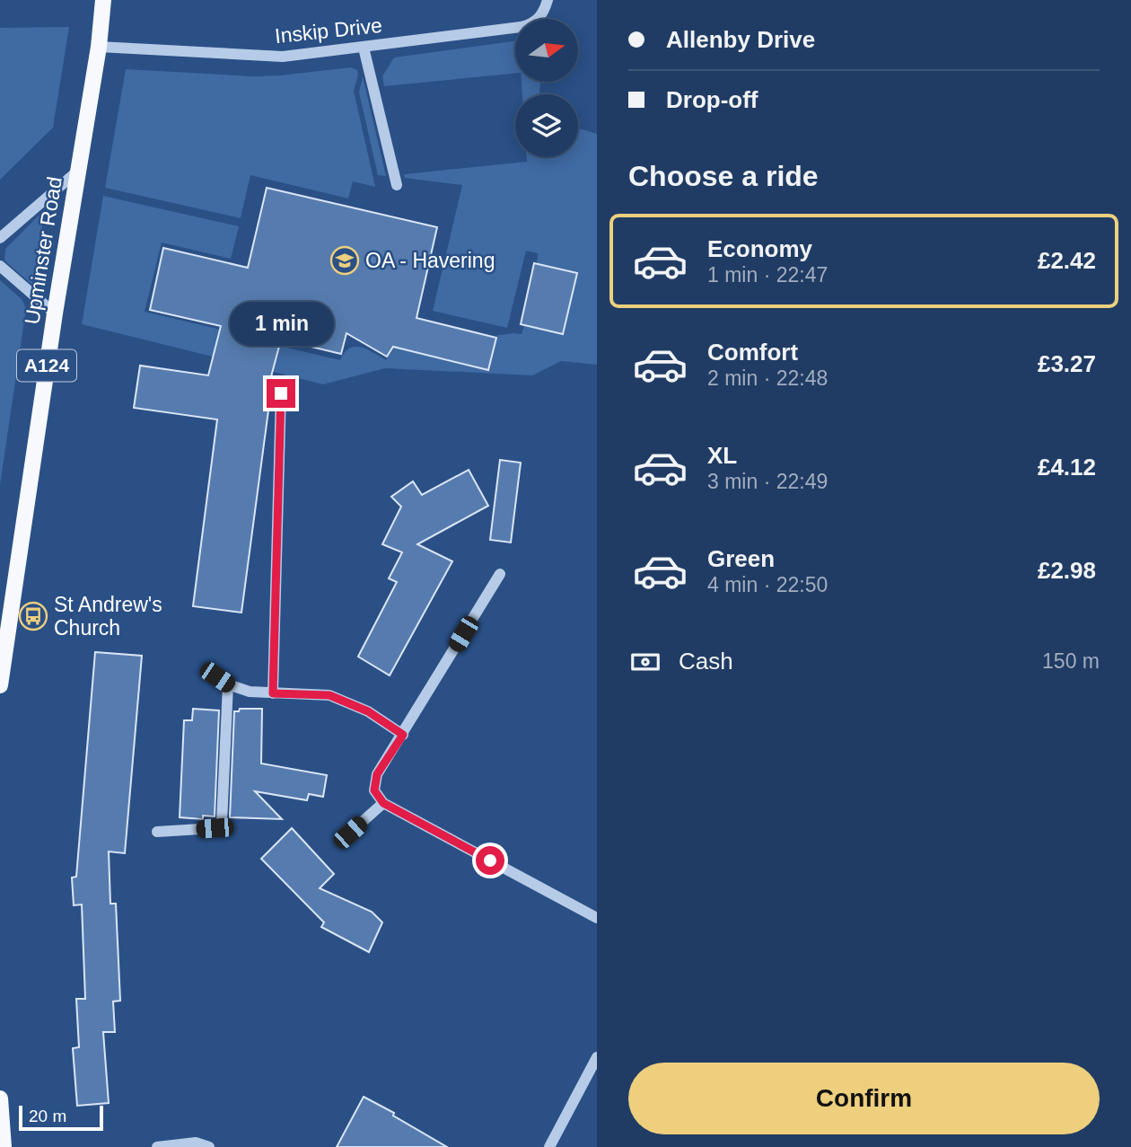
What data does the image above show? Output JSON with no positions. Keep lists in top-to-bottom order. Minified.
{"streets":{"main road":["Upminster Road","A124"],"street":["Inskip Drive"]},"crossings":[["Inskip Drive","Upminster Road"],["Inskip Drive","A124"],["Upminster Road","A124"]],"places":{"school or university":["OA - Havering"],"bus stop":["St Andrew's Church"]},"scale_bar":"20 m","north":"right","page":{"banner":["Allenby Drive","Drop-off"],"heading":"Choose a ride","list":[{"name":"Economy","note":"1 min · 22:47","value":"£2.42"},{"name":"Comfort","note":"2 min · 22:48","value":"£3.27"},{"name":"XL","note":"3 min · 22:49","value":"£4.12"},{"name":"Green","note":"4 min · 22:50","value":"£2.98"}],"bubble":"1 min","pay":["Cash","150 m"],"buttons":"Confirm","scale":"20 m"}}
